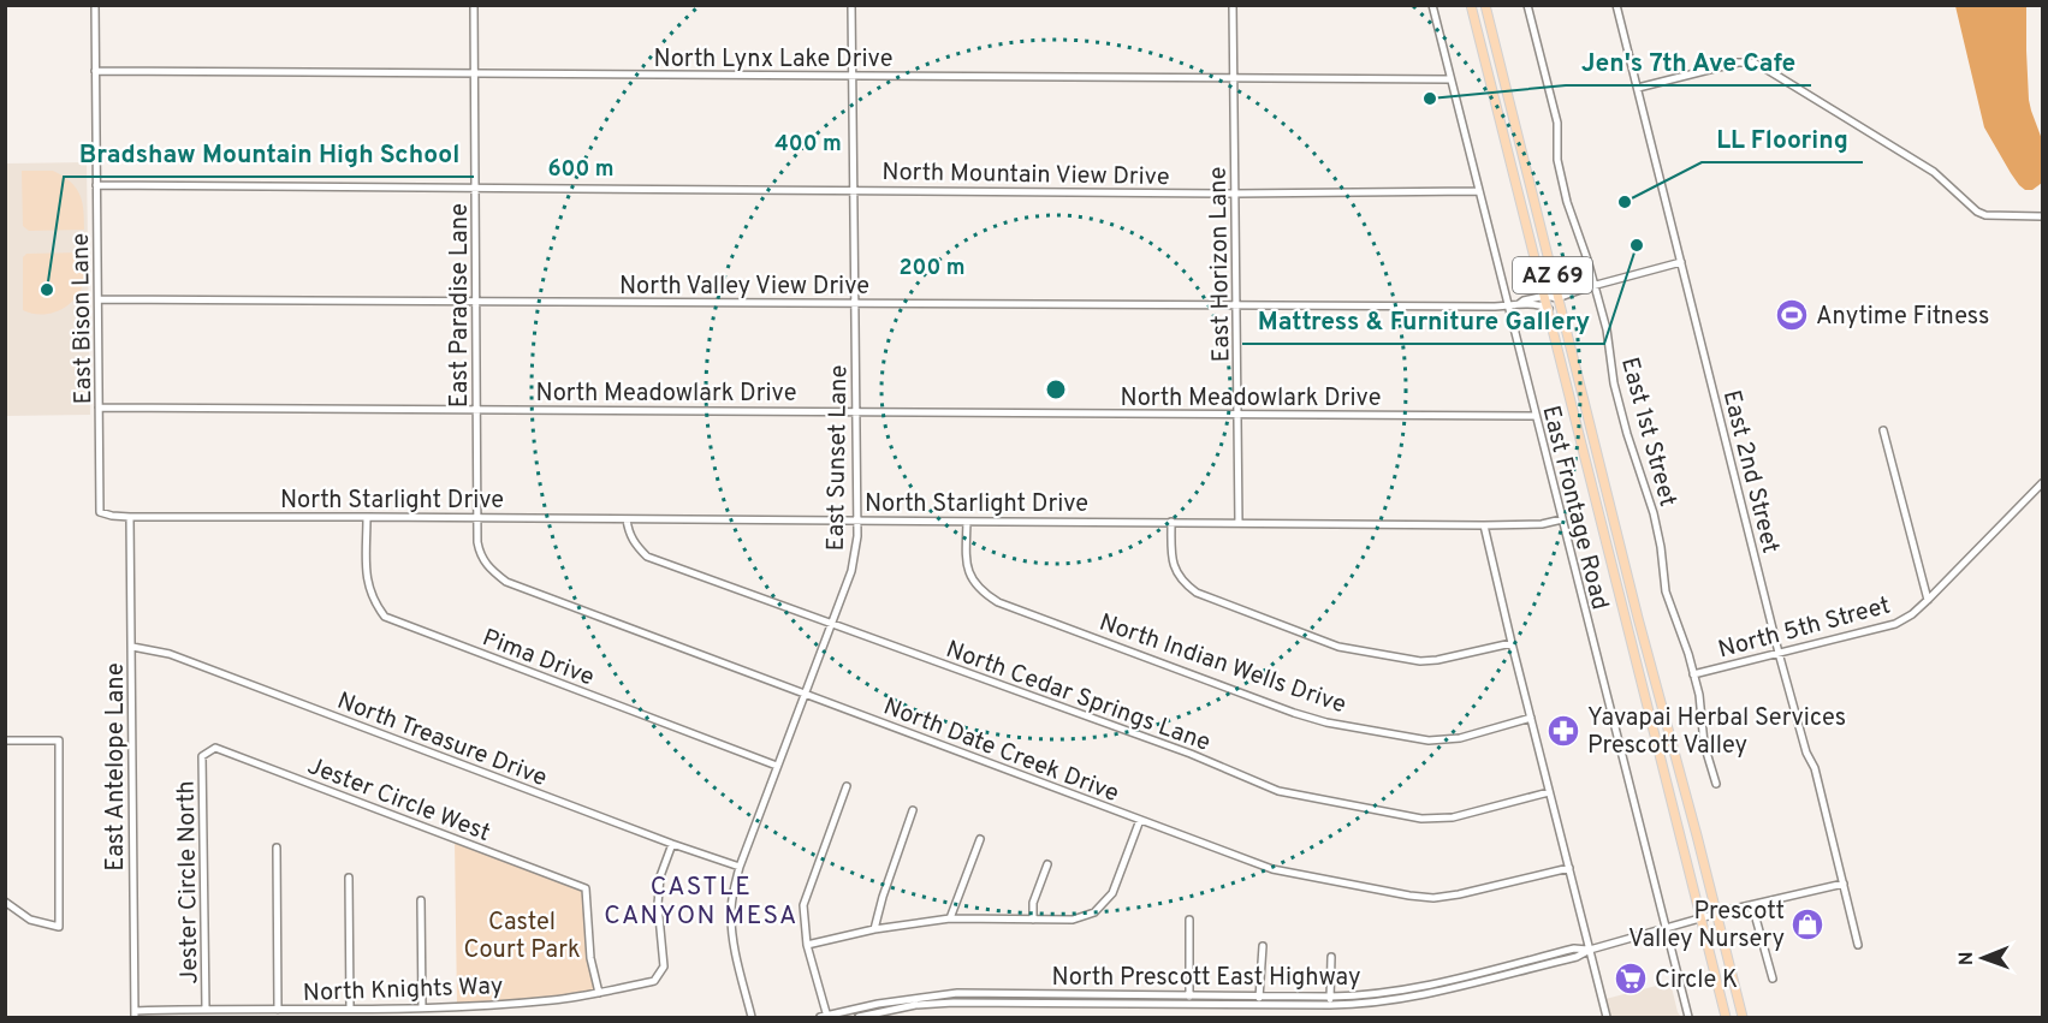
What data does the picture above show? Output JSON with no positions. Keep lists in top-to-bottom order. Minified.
{"streets":{"main road":["AZ 69"],"street":["North Lynx Lake Drive","North Mountain View Drive","East Horizon Lane","North Valley View Drive","East Paradise Lane","East Bison Lane","North Meadowlark Drive","East 1st Street","East Sunset Lane","East 2nd Street","North Starlight Drive","East Frontage Road","North 5th Street","Pima Drive","North Indian Wells Drive","North Cedar Springs Lane","North Treasure Drive","North Date Creek Drive","East Antelope Lane","Jester Circle West","Jester Circle North","North Prescott East Highway","North Knights Way"]},"crossings":[["North Lynx Lake Drive","East Horizon Lane"],["North Lynx Lake Drive","East Paradise Lane"],["North Lynx Lake Drive","East Bison Lane"],["North Lynx Lake Drive","East Sunset Lane"],["North Lynx Lake Drive","East Frontage Road"],["North Mountain View Drive","East Horizon Lane"],["North Mountain View Drive","East Paradise Lane"],["North Mountain View Drive","East Bison Lane"],["North Mountain View Drive","East Sunset Lane"],["North Mountain View Drive","East Frontage Road"],["East Horizon Lane","North Valley View Drive"],["East Horizon Lane","North Meadowlark Drive"],["East Horizon Lane","North Starlight Drive"],["AZ 69","North Valley View Drive"],["AZ 69","North Prescott East Highway"],["North Valley View Drive","East Paradise Lane"],["North Valley View Drive","East Bison Lane"],["North Valley View Drive","East Sunset Lane"],["North Valley View Drive","East Frontage Road"],["East Paradise Lane","North Meadowlark Drive"],["East Paradise Lane","North Starlight Drive"],["East Paradise Lane","North Date Creek Drive"],["East Bison Lane","North Meadowlark Drive"],["East Bison Lane","North Starlight Drive"],["East Bison Lane","East Antelope Lane"],["North Meadowlark Drive","East Sunset Lane"],["North Meadowlark Drive","East Frontage Road"],["East 1st Street","North 5th Street"],["East Sunset Lane","North Starlight Drive"],["East Sunset Lane","Pima Drive"],["East Sunset Lane","North Cedar Springs Lane"],["East Sunset Lane","North Treasure Drive"],["East Sunset Lane","North Date Creek Drive"],["East 2nd Street","North 5th Street"],["East 2nd Street","North Prescott East Highway"],["North Starlight Drive","East Frontage Road"],["North Starlight Drive","Pima Drive"],["North Starlight Drive","North Indian Wells Drive"],["North Starlight Drive","North Cedar Springs Lane"],["North Starlight Drive","North Date Creek Drive"],["North Starlight Drive","East Antelope Lane"],["East Frontage Road","North Prescott East Highway"],["North Treasure Drive","East Antelope Lane"],["North Treasure Drive","North Knights Way"],["East Antelope Lane","North Knights Way"],["Jester Circle West","Jester Circle North"],["Jester Circle West","North Knights Way"],["Jester Circle North","North Knights Way"]],"districts":["CASTLE CANYON MESA"],"parks":["Castel Court Park"],"places":{"other":["Jen's 7th Ave Cafe","LL Flooring","Mattress & Furniture Gallery","Bradshaw Mountain High School"],"sports":["Anytime Fitness"],"pharmacy":["Yavapai Herbal Services Prescott Valley"],"shop":["Prescott Valley Nursery"],"supermarket":["Circle K"]},"north":"left","rings":["400 m","600 m","200 m"]}
